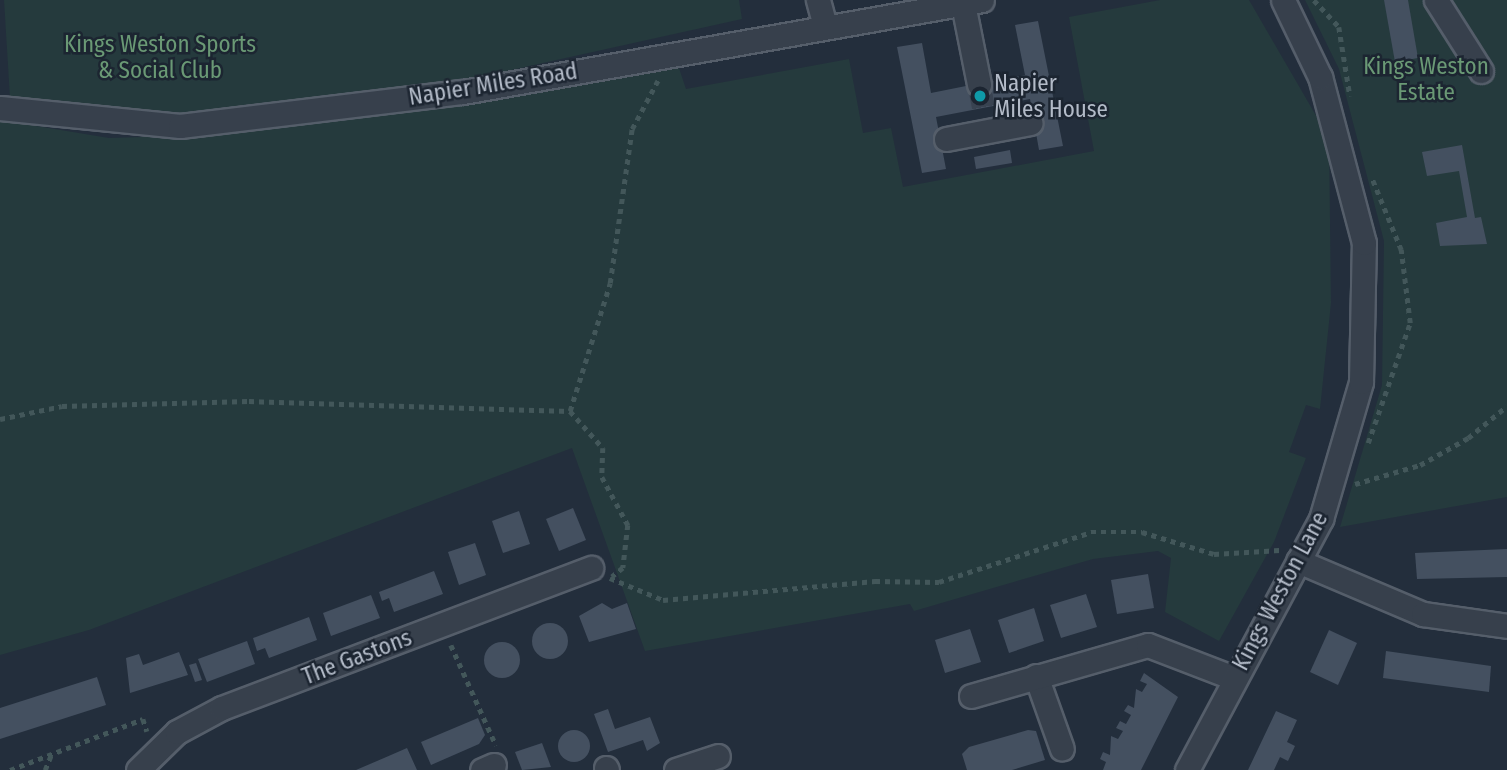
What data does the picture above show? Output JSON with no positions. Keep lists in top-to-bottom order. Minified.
{"streets":{"street":["Napier Miles Road","Kings Weston Lane","The Gastons"]},"parks":["Kings Weston Sports & Social Club","Kings Weston Estate"],"places":["Napier Miles House"]}
